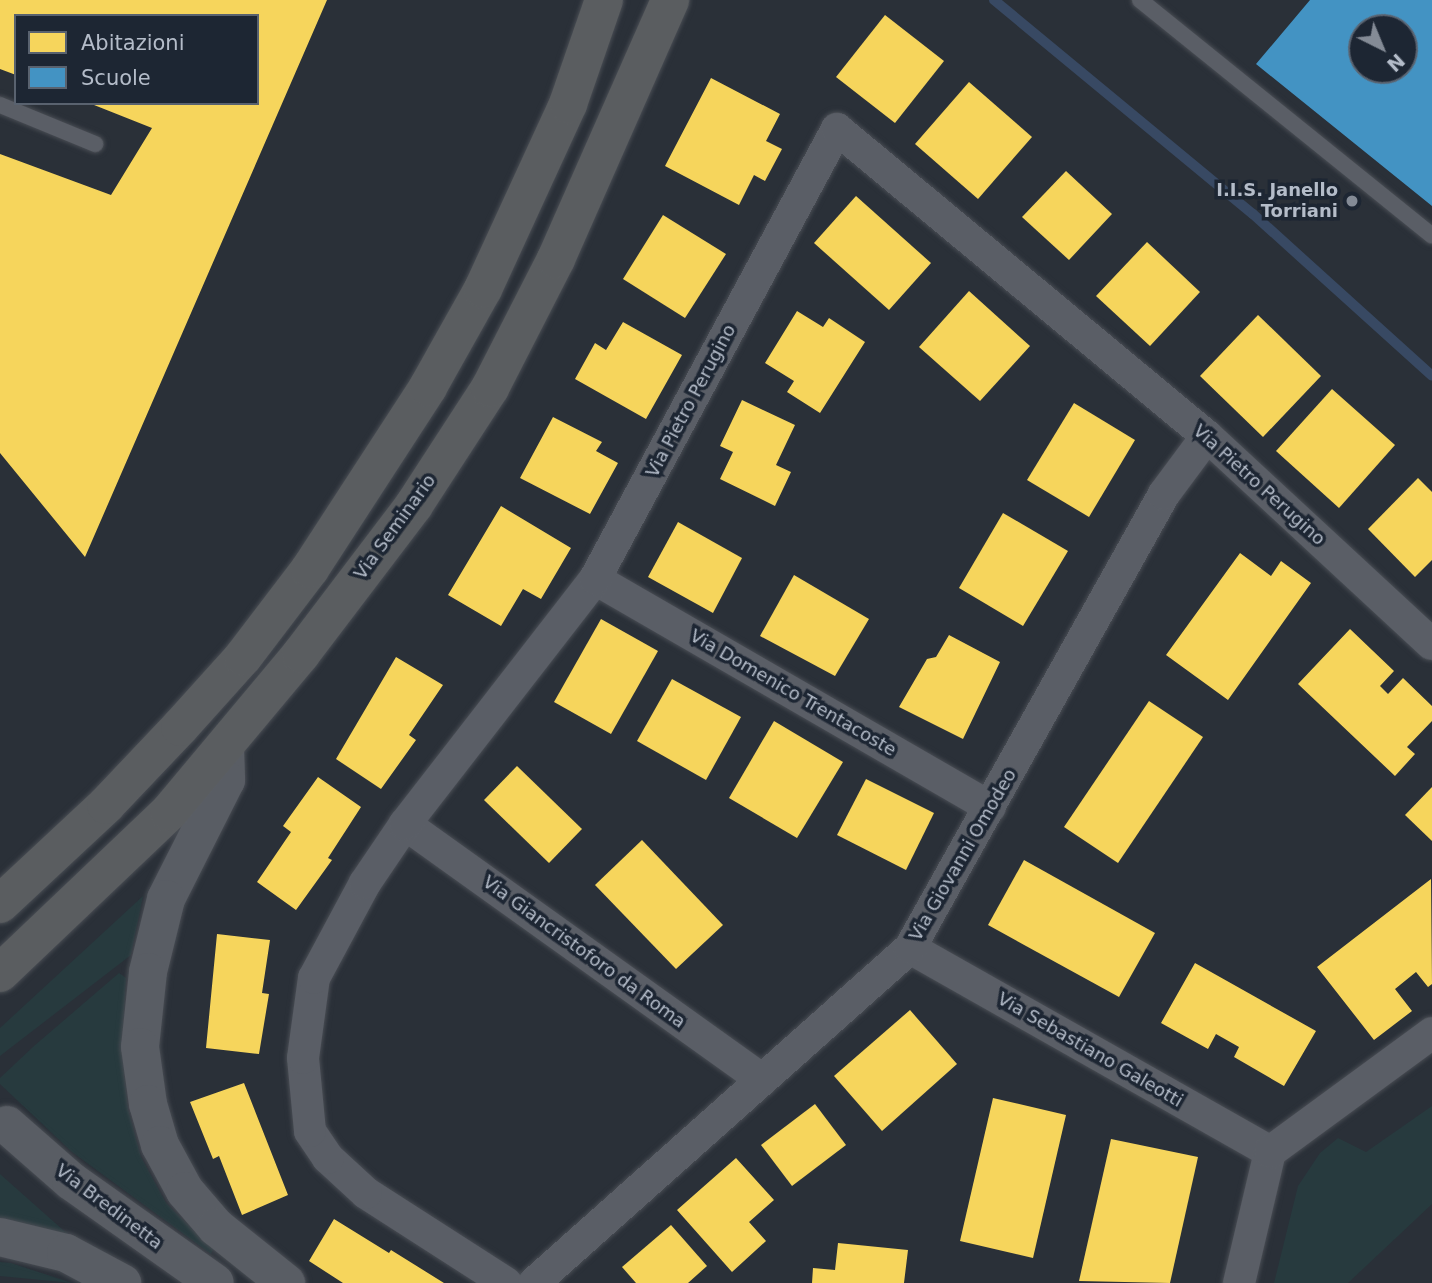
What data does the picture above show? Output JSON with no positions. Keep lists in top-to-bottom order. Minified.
{"streets":{"highway":["Via Seminario"],"street":["Via Pietro Perugino","Via Domenico Trentacoste","Via Giovanni Omodeo","Via Giancristoforo da Roma","Via Sebastiano Galeotti","Via Bredinetta"]},"crossings":[["Via Pietro Perugino","Via Domenico Trentacoste"],["Via Pietro Perugino","Via Giovanni Omodeo"],["Via Pietro Perugino","Via Giancristoforo da Roma"],["Via Domenico Trentacoste","Via Giovanni Omodeo"],["Via Giovanni Omodeo","Via Giancristoforo da Roma"],["Via Giovanni Omodeo","Via Sebastiano Galeotti"]],"places":["I.I.S. Janello Torriani"],"legend":["Abitazioni","Scuole"],"north":"bottom right"}
